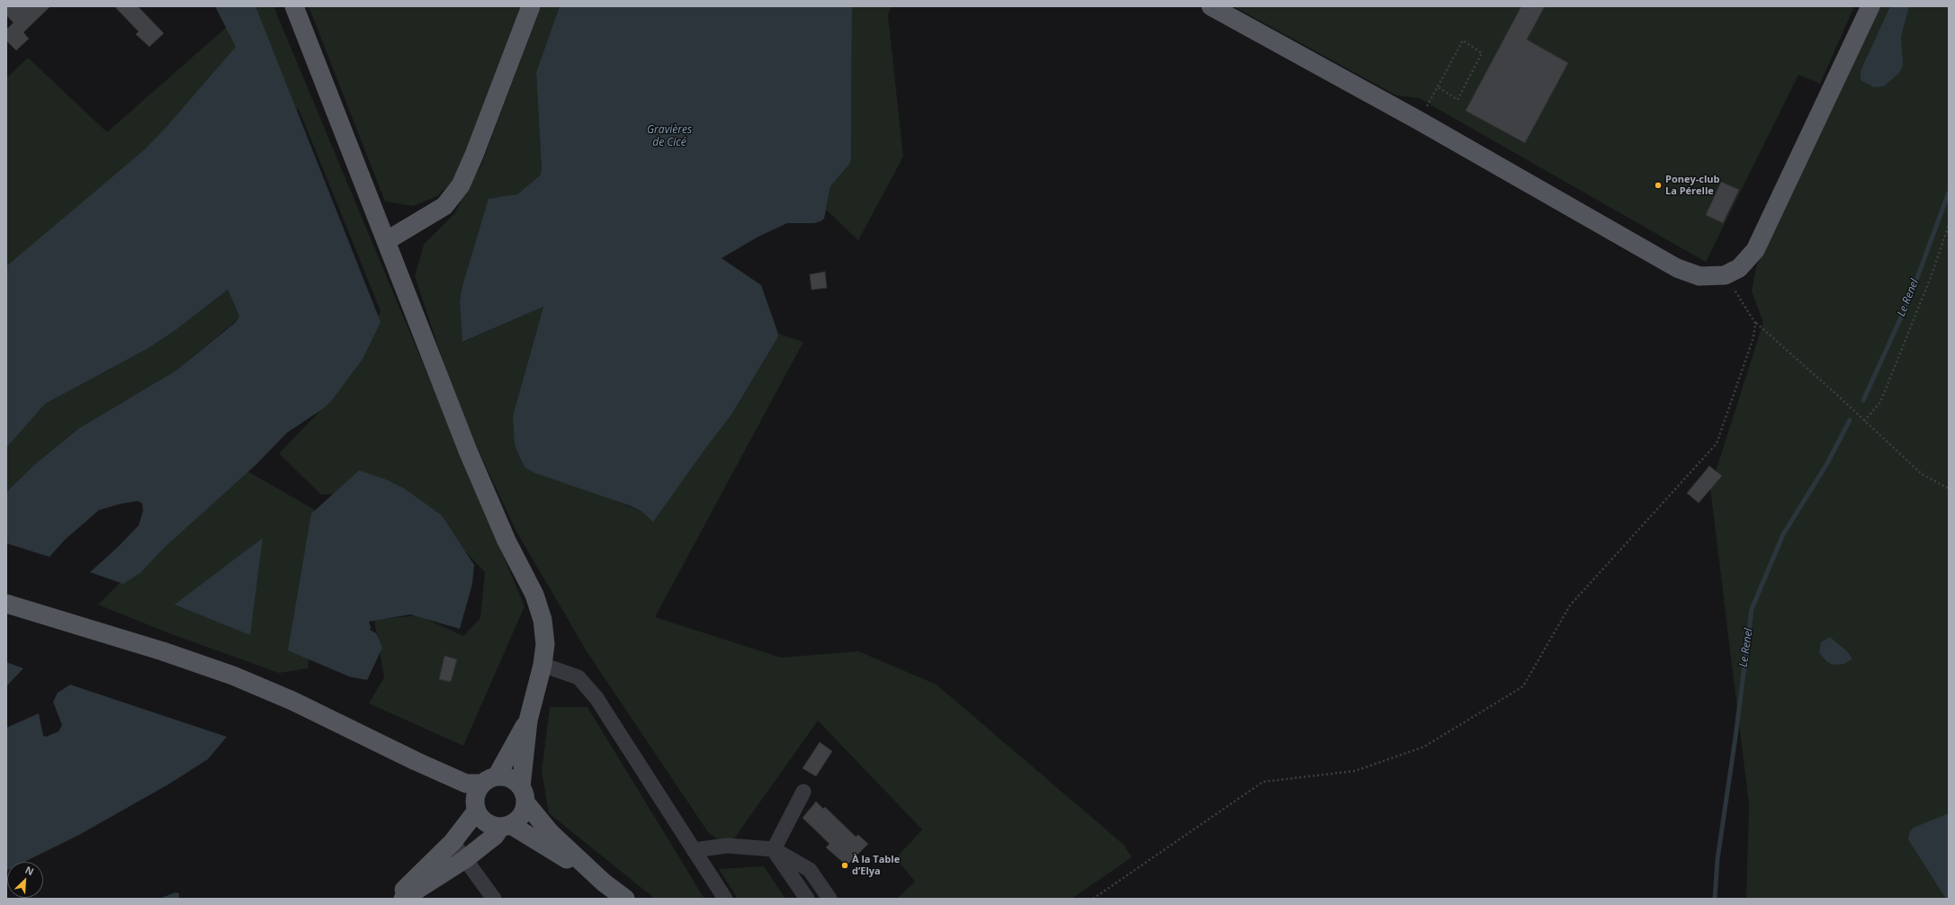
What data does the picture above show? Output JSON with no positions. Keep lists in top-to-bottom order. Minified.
{"water":["Gravières de Cicé","Le Renel"],"places":["Poney-club La Pérelle","À la Table d’Elya"],"north":"top right"}
